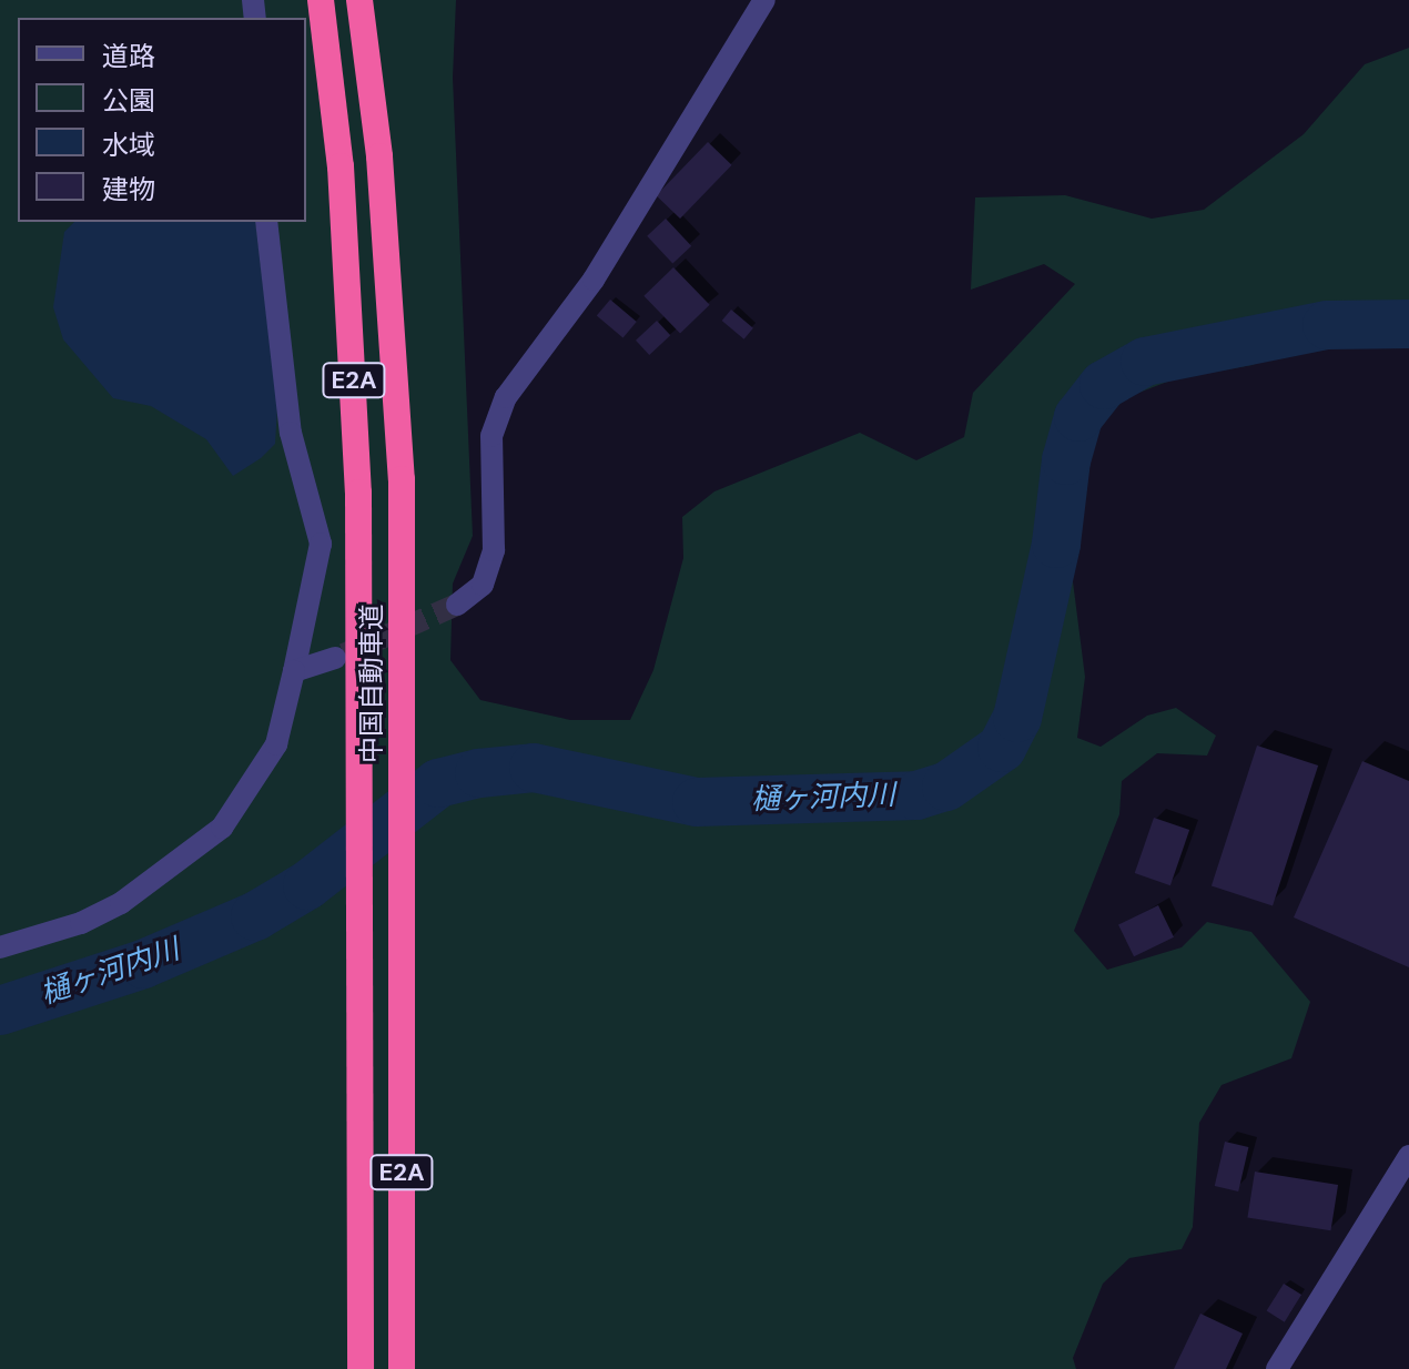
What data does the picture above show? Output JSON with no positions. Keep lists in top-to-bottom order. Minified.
{"streets":{"highway":["E2A","中国自動車道"]},"water":["樋ヶ河内川"],"legend":["道路","公園","水域","建物"]}
